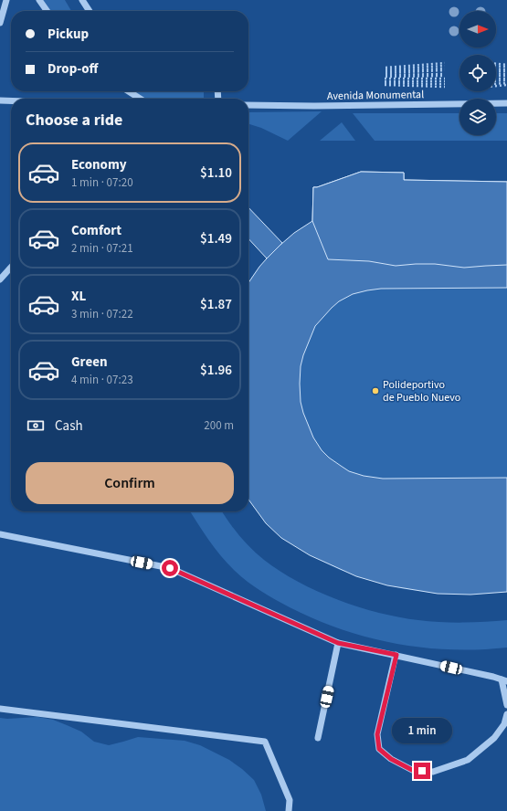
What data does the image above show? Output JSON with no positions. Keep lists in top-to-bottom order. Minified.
{"streets":{"street":["Avenida Monumental"]},"places":["Polideportivo de Pueblo Nuevo"],"north":"right","page":{"banner":["Pickup","Drop-off"],"heading":"Choose a ride","list":[{"name":"Economy","note":"1 min · 07:20","value":"$1.10"},{"name":"Comfort","note":"2 min · 07:21","value":"$1.49"},{"name":"XL","note":"3 min · 07:22","value":"$1.87"},{"name":"Green","note":"4 min · 07:23","value":"$1.96"}],"pay":["Cash","200 m"],"buttons":"Confirm","bubble":"1 min"}}
